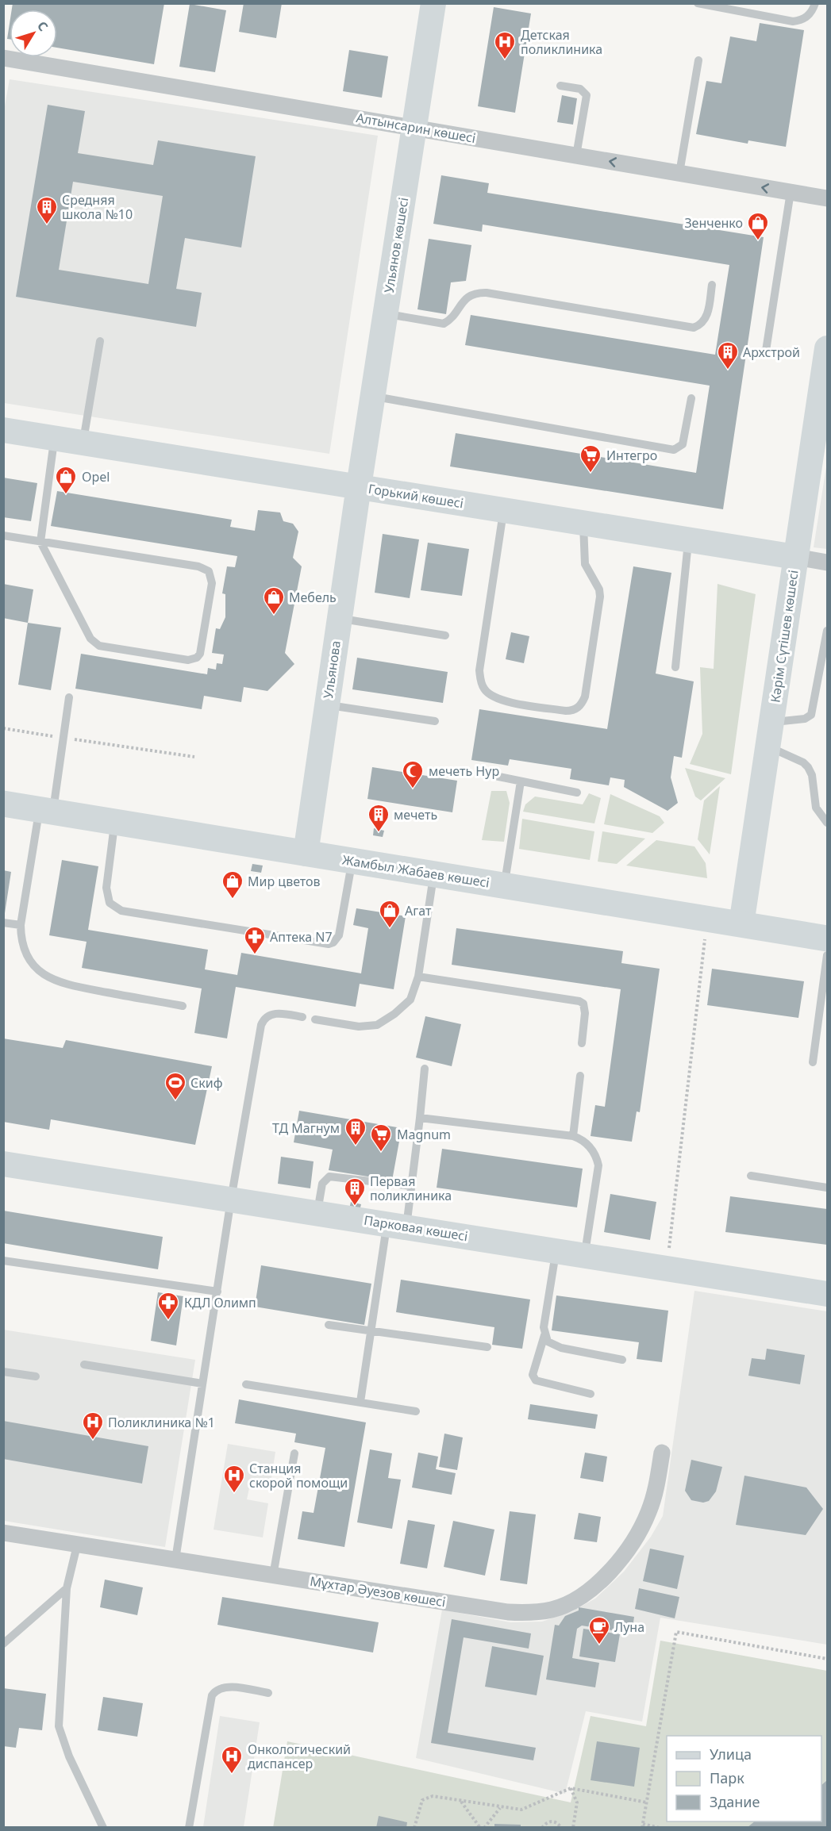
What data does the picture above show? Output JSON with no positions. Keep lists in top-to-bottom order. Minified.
{"streets":{"main road":["Жамбыл Жабаев көшесі"],"street":["Алтынсарин көшесі","Ульянов көшесі","Горький көшесі","Кәрім Сүтішев көшесі","Ульянова","Парковая көшесі","Мұхтар Әуезов көшесі"]},"crossings":[["Алтынсарин көшесі","Ульянов көшесі"],["Ульянов көшесі","Горький көшесі"],["Ульянов көшесі","Ульянова"],["Горький көшесі","Кәрім Сүтішев көшесі"],["Горький көшесі","Ульянова"],["Кәрім Сүтішев көшесі","Жамбыл Жабаев көшесі"],["Ульянова","Жамбыл Жабаев көшесі"]],"places":{"hospital":["Детская поликлиника","Поликлиника №1","Станция скорой помощи","Онкологический диспансер"],"building":["Средняя школа №10","Архстрой","мечеть","ТД Магнум","Первая поликлиника"],"shop":["Зенченко","Opel","Мебель","Мир цветов","Агат"],"supermarket":["Интегро","Magnum"],"mosque":["мечеть Нур"],"pharmacy":["Аптека N7","КДЛ Олимп"],"sports":["Скиф"],"cafe":["Луна"]},"legend":["Улица","Парк","Здание"],"north":"top right"}
